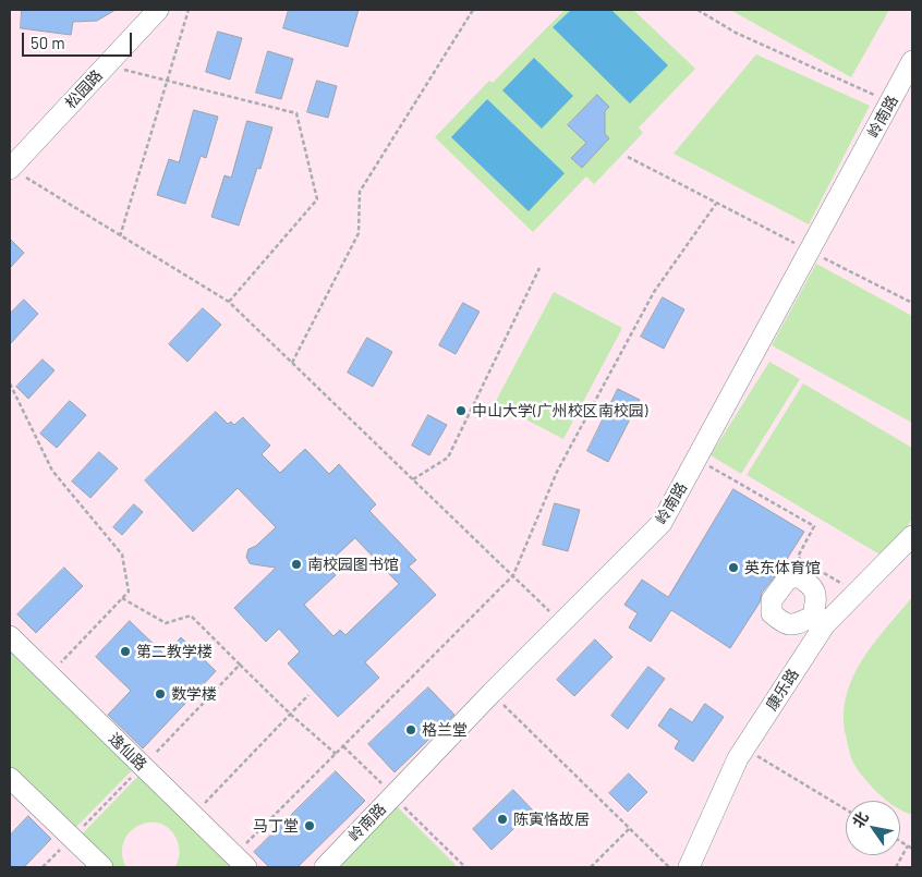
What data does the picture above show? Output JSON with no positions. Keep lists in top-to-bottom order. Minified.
{"streets":{"street":["松园路","岭南路","康乐路","逸仙路"]},"places":["中山大学(广州校区南校园)","南校园图书馆","英东体育馆","第二教学楼","数学楼","格兰堂","陈寅恪故居","马丁堂"],"scale_bar":"50 m","north":"top left"}
